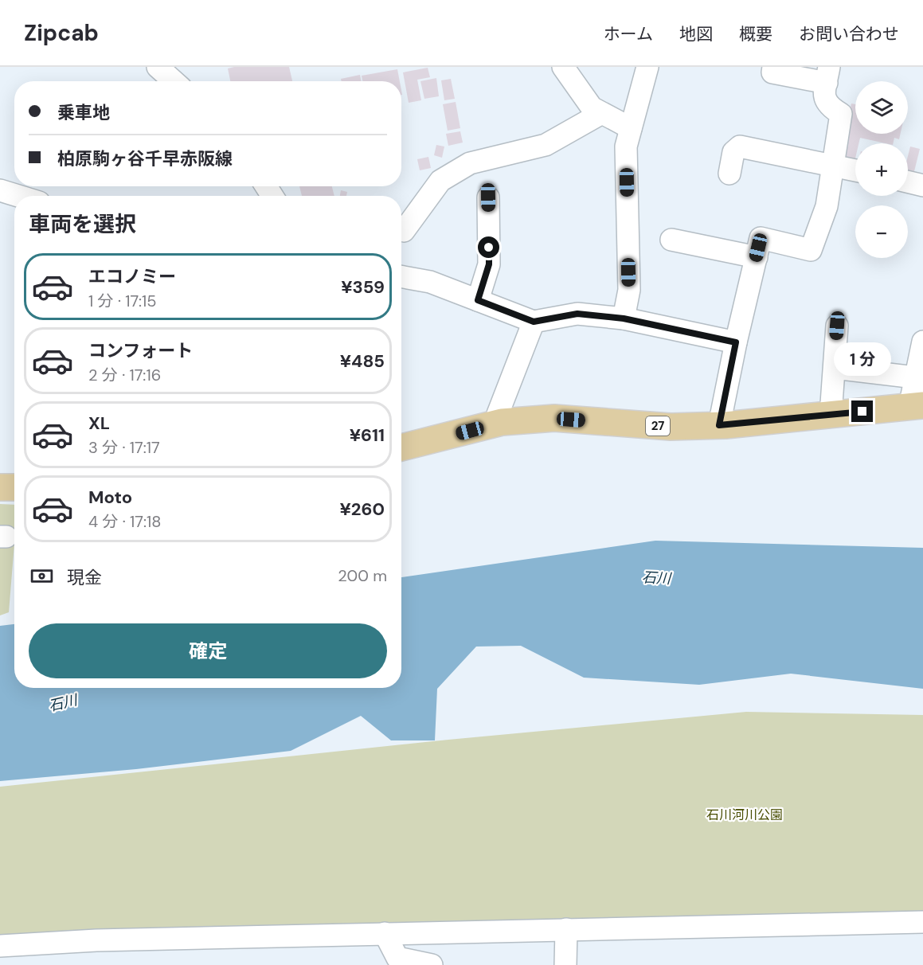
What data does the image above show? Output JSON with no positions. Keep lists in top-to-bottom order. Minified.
{"streets":{"main road":["27"]},"water":["石川"],"parks":["石川河川公園"],"page":{"header":"Zipcab","nav":["ホーム","地図","概要","お問い合わせ"],"map_buttons":["+","−"],"banner":["乗車地","柏原駒ヶ谷千早赤阪線"],"heading":"車両を選択","list":[{"name":"エコノミー","note":"1 分 · 17:15","value":"¥359"},{"name":"コンフォート","note":"2 分 · 17:16","value":"¥485"},{"name":"XL","note":"3 分 · 17:17","value":"¥611"},{"name":"Moto","note":"4 分 · 17:18","value":"¥260"}],"bubble":"1 分","pay":["現金","200 m"],"buttons":"確定"}}
